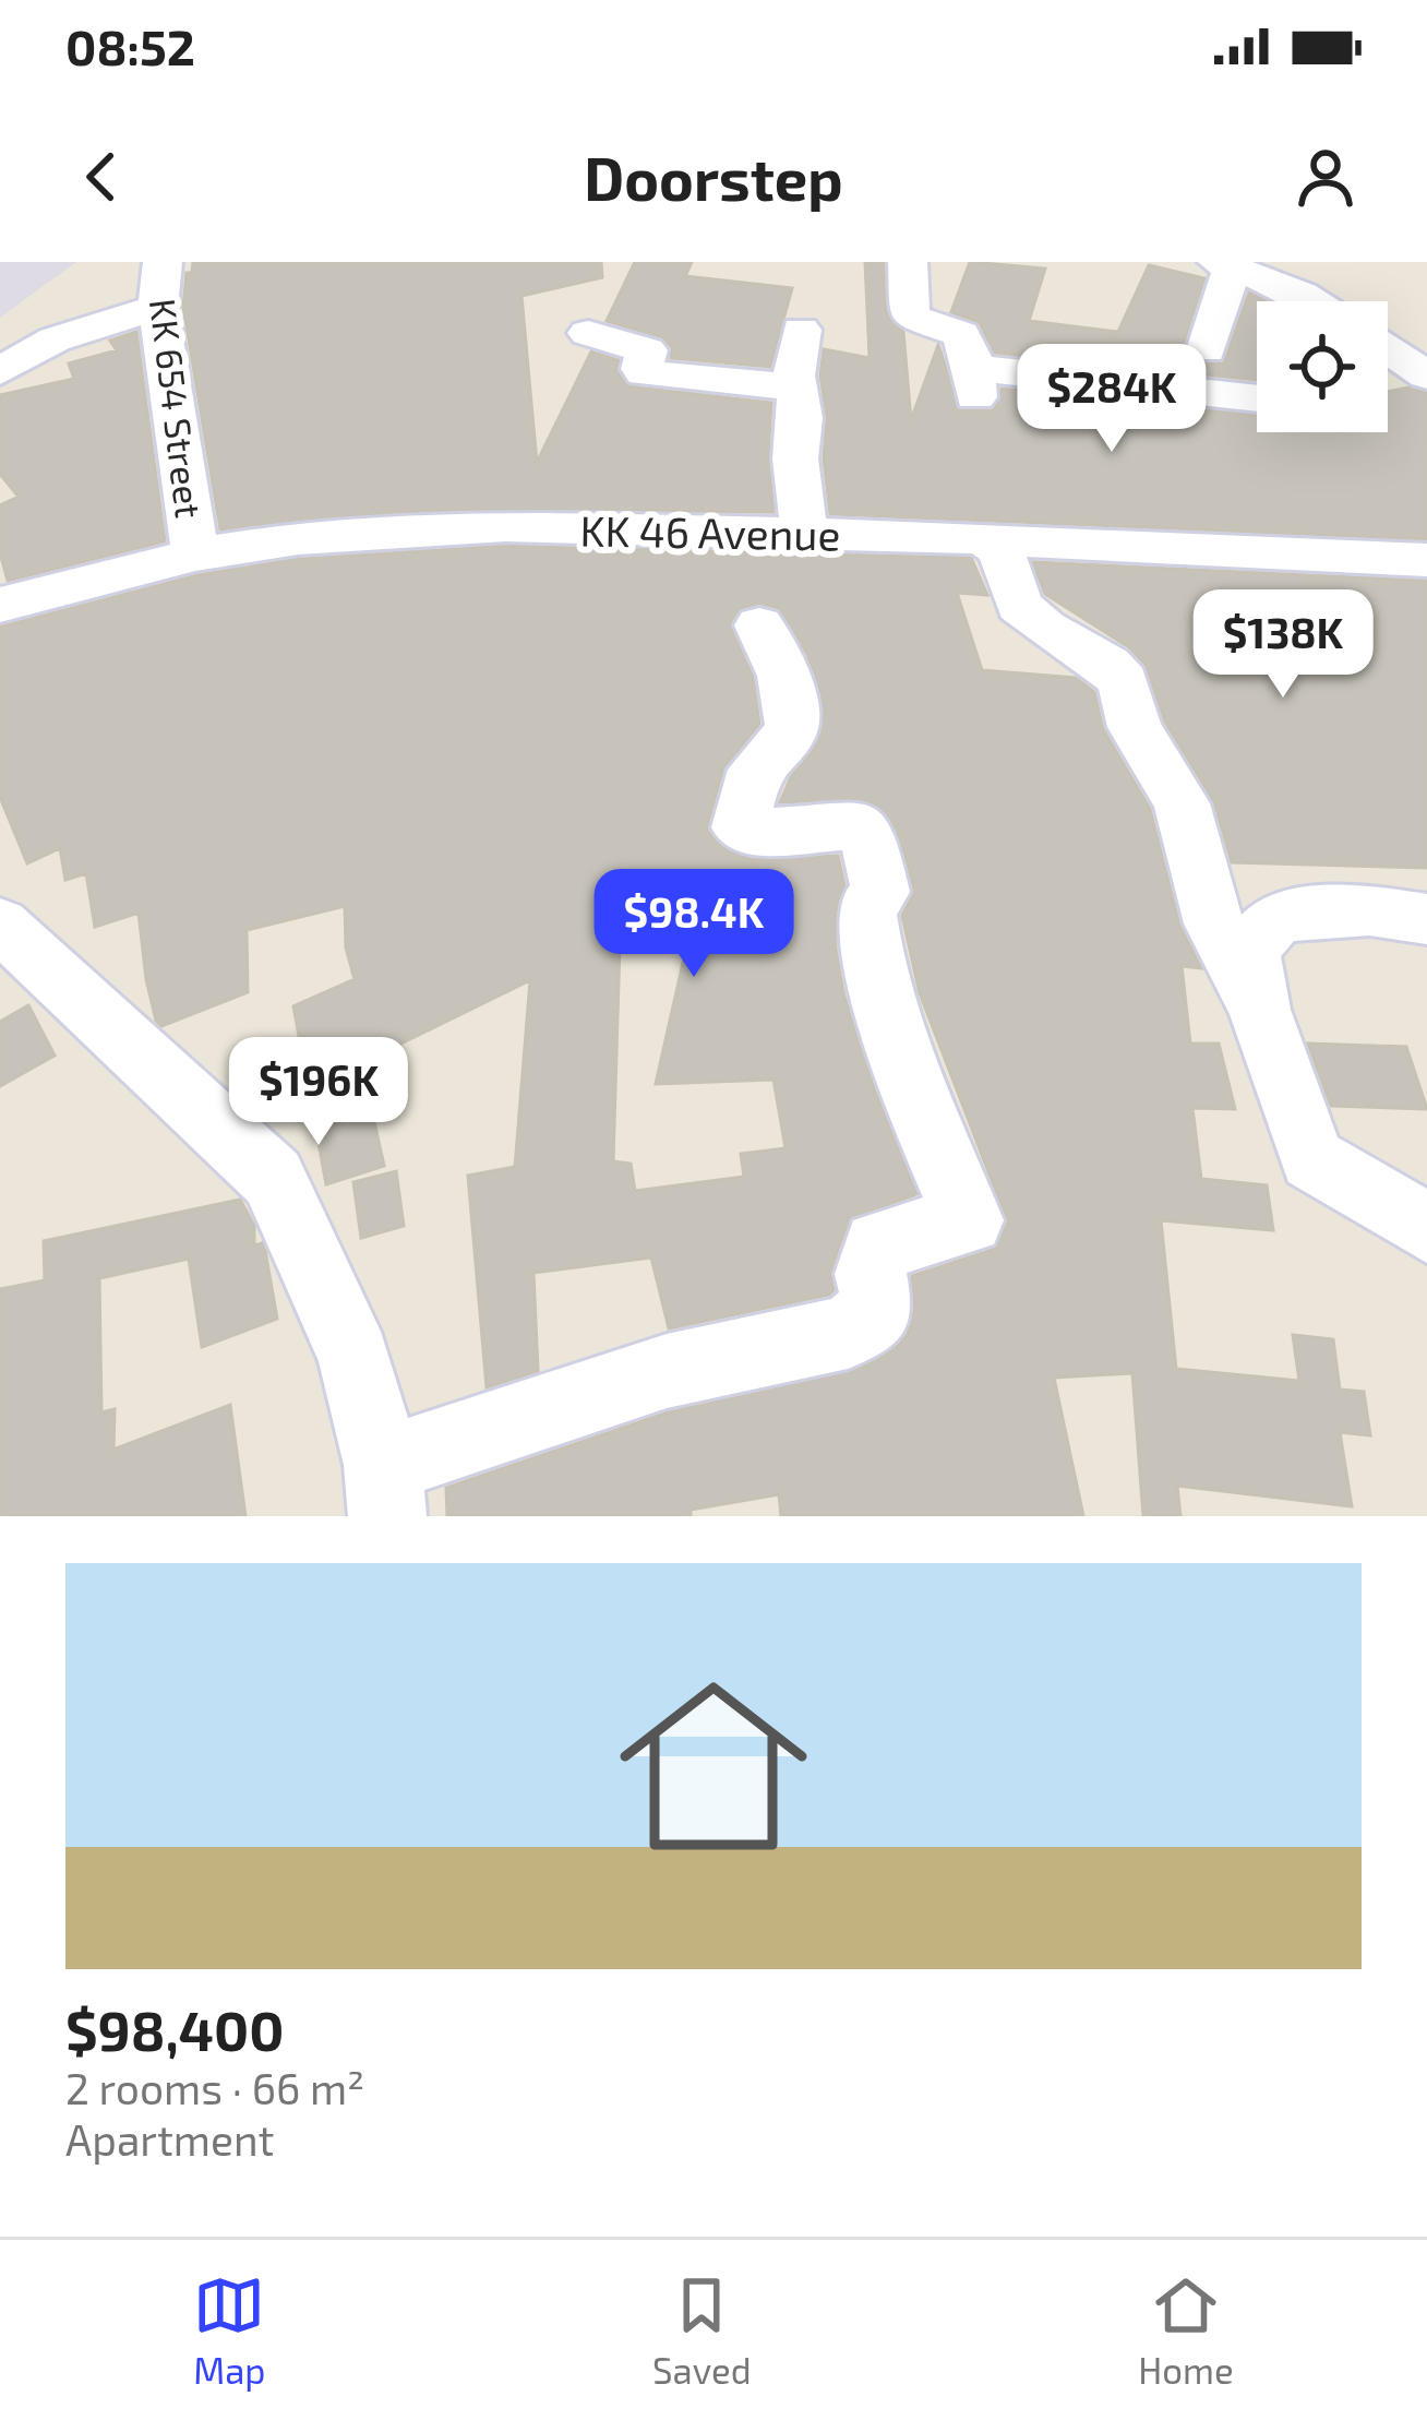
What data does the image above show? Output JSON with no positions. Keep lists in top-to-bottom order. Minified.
{"streets":{"street":["KK 654 Street","KK 46 Avenue"]},"crossings":[["KK 654 Street","KK 46 Avenue"]],"page":{"status":"08:52","header":"Doorstep","price":["$284K","$138K","$98.4K","$196K"],"list":[{"name":"$98,400","note":"2 rooms · 66 m² · Apartment"}],"tabs":["Map","Saved","Home"]}}
